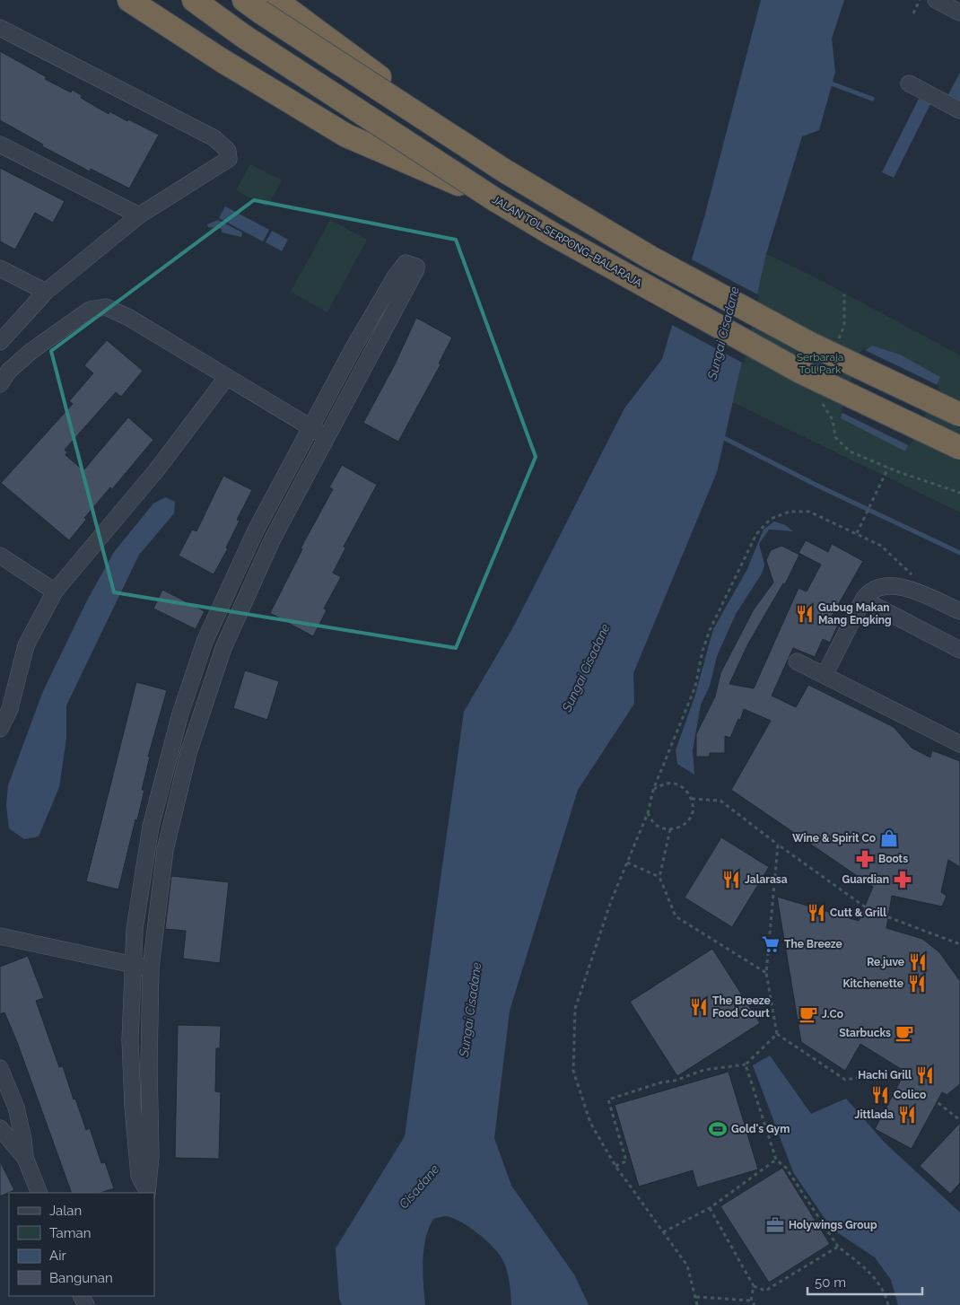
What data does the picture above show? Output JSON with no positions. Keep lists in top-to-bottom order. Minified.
{"streets":{"highway":["JALAN TOL SERPONG–BALARAJA"]},"water":["Sungai Cisadane","Cisadane"],"parks":["Serbaraja Toll Park"],"places":{"restaurant":["Gubug Makan Mang Engking","Jalarasa","Cutt & Grill","Re.juve","Kitchenette","The Breeze Food Court","Hachi Grill","Colico","Jittlada"],"shop":["Wine & Spirit Co"],"pharmacy":["Boots","Guardian"],"supermarket":["The Breeze"],"cafe":["J.Co","Starbucks"],"sports":["Gold's Gym"],"office":["Holywings Group"]},"legend":["Jalan","Taman","Air","Bangunan"],"scale_bar":"50 m"}
